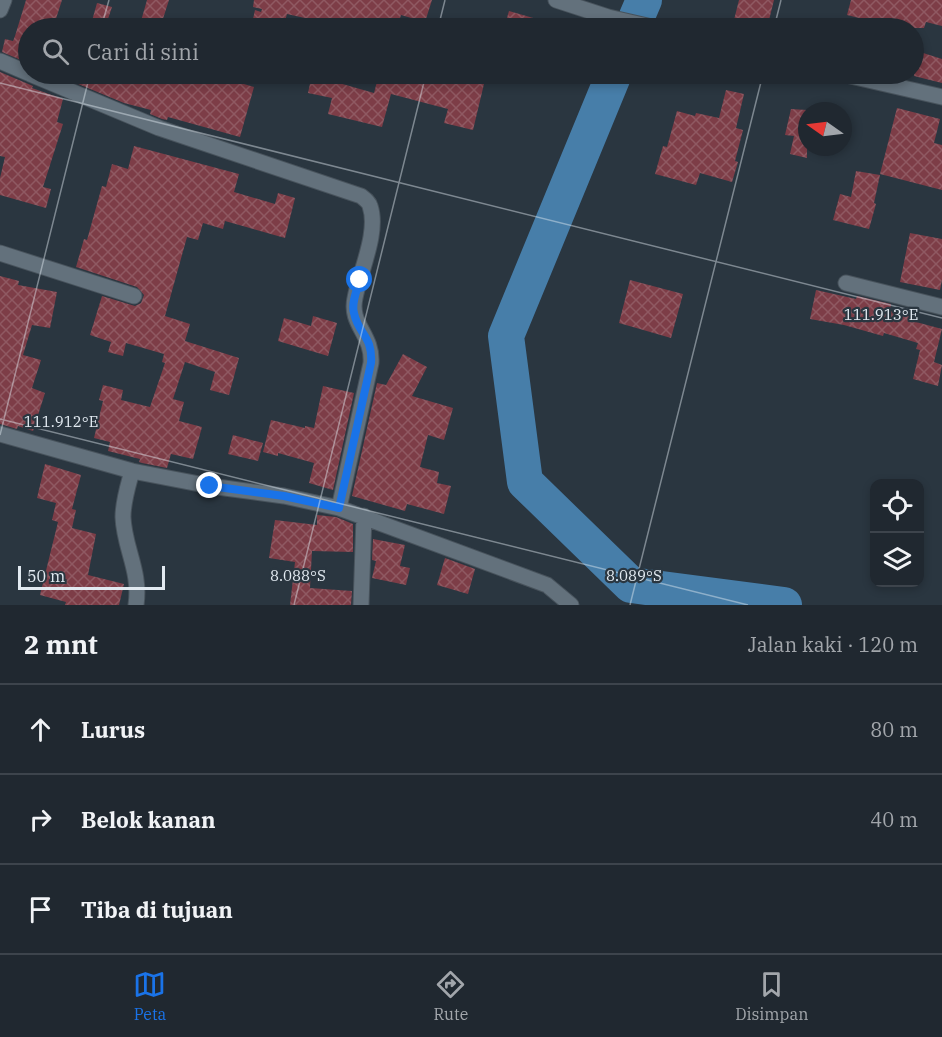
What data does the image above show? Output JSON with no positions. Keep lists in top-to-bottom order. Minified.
{"scale_bar":"50 m","north":"left","page":{"search":"Cari di sini","scale":"50 m","heading":["2 mnt","Jalan kaki · 120 m"],"list":[["Lurus","80 m"],["Belok kanan","40 m"],"Tiba di tujuan"],"nav":["Peta","Rute","Disimpan"]},"coordinates":["111.913°E","111.912°E","8.088°S","8.089°S"]}
